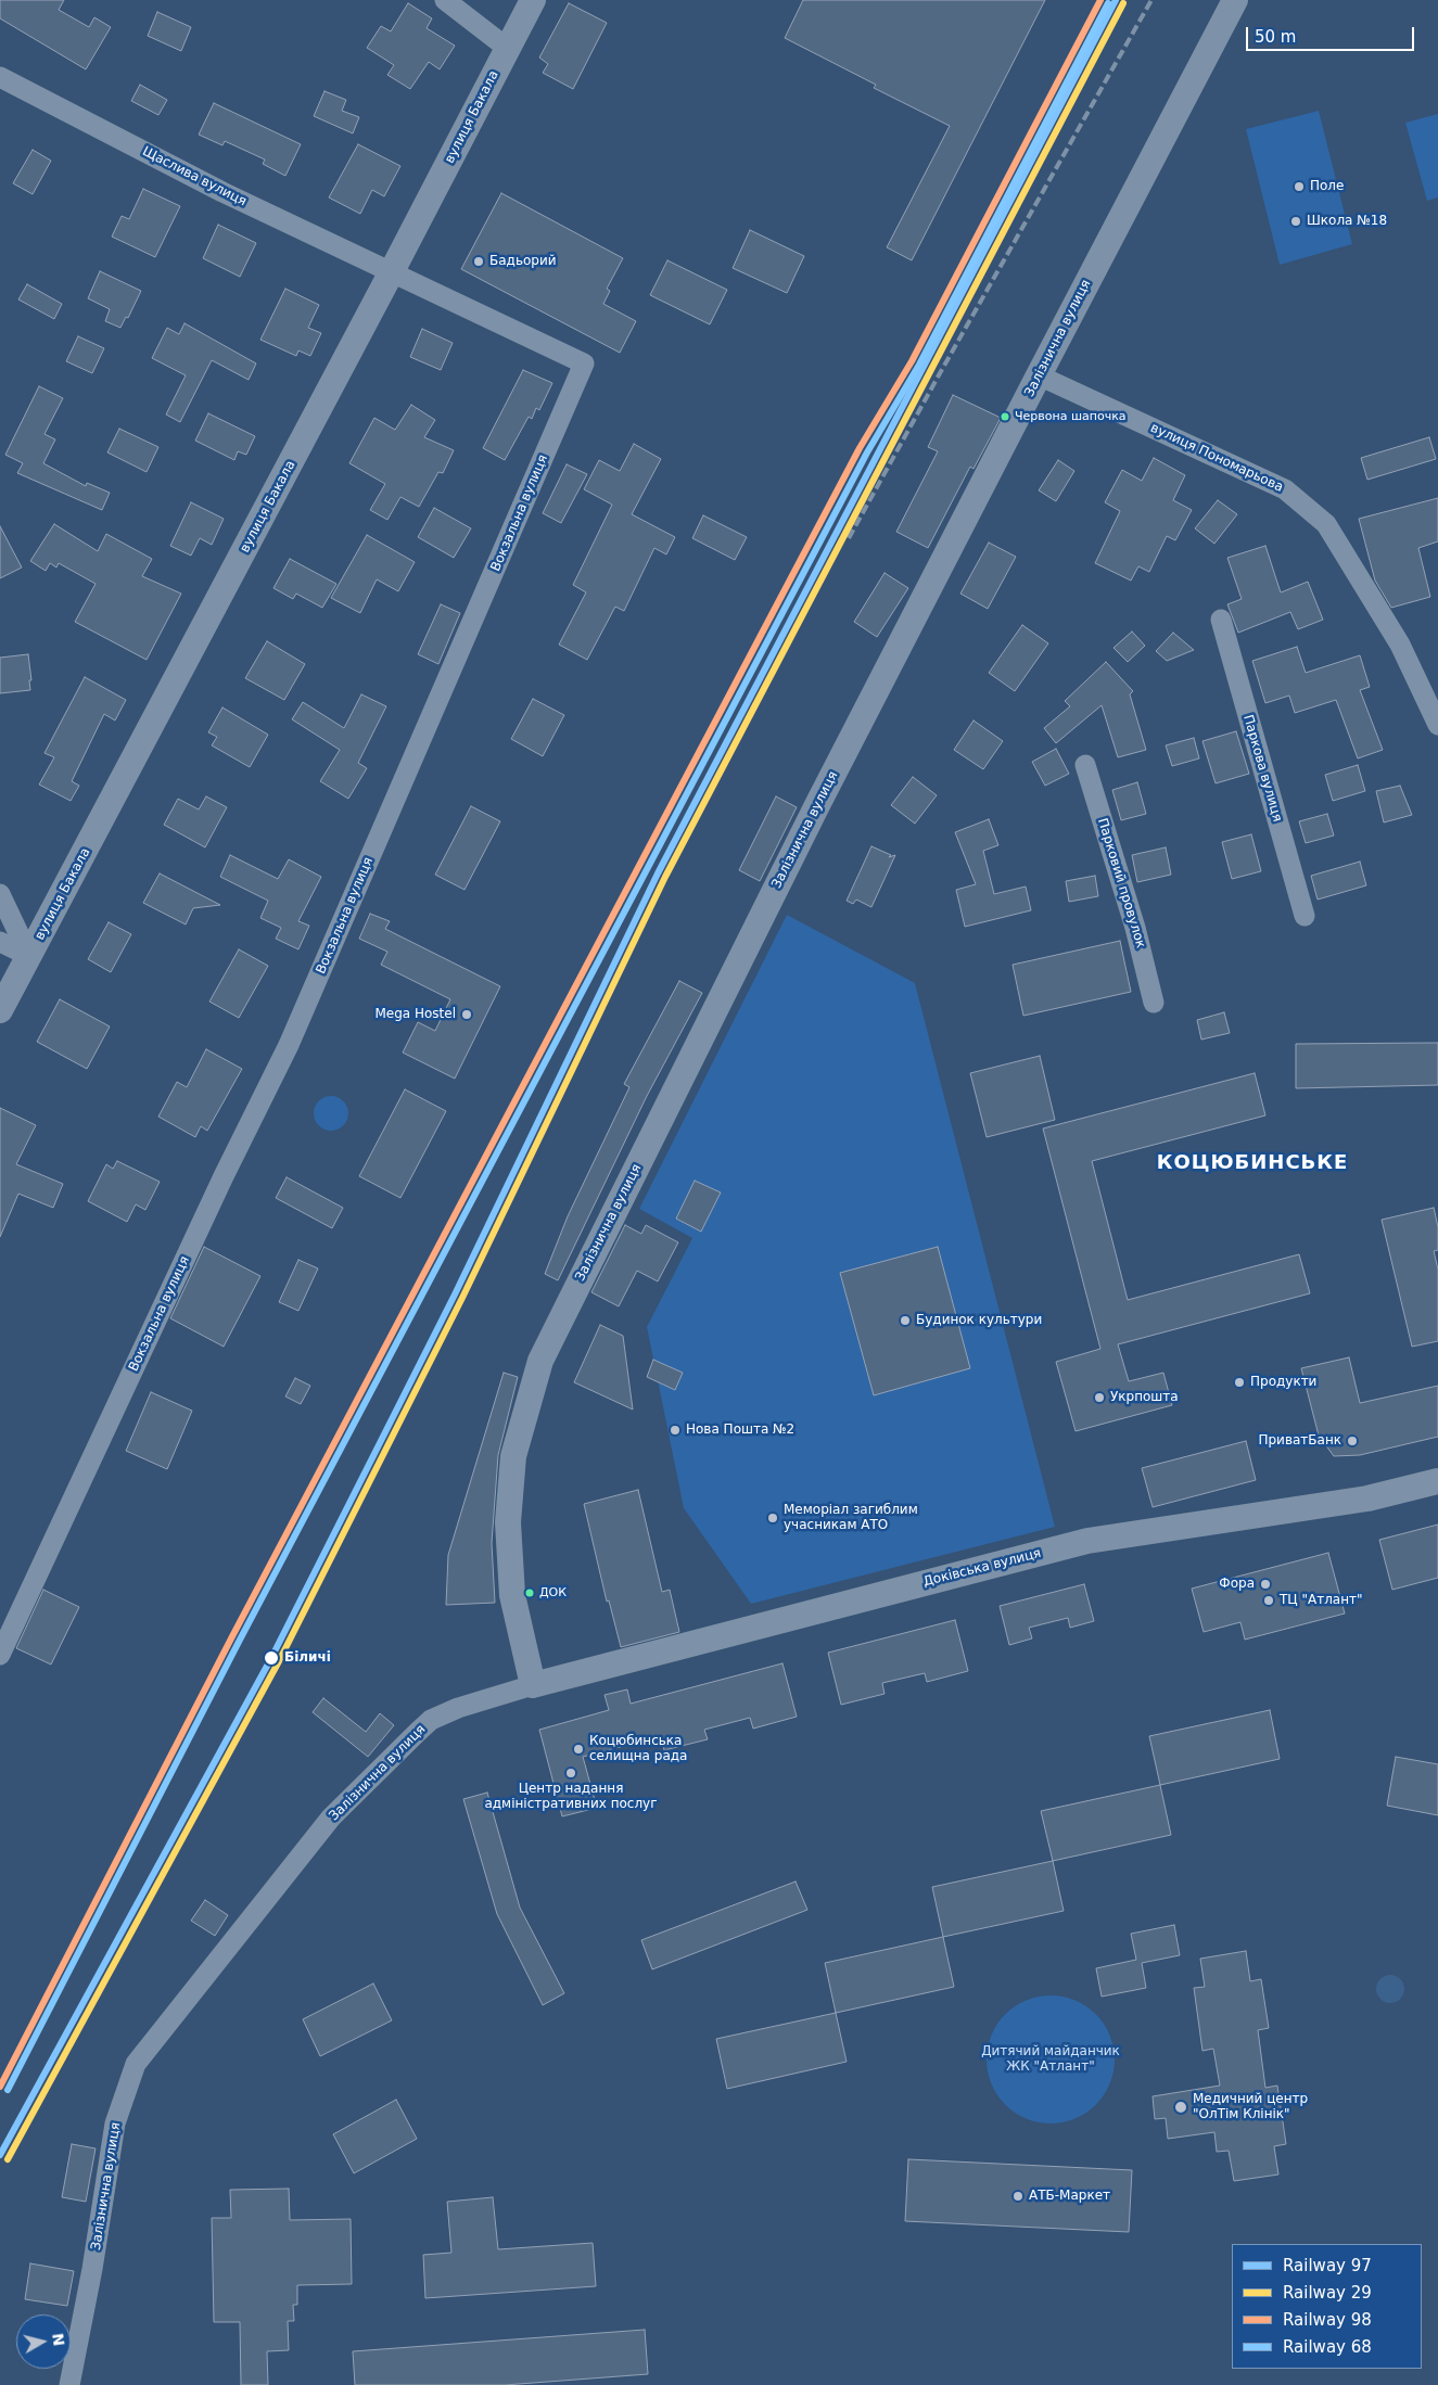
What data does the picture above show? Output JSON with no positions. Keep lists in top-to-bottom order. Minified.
{"streets":{"street":["вулиця Бакала","Щаслива вулиця","Залізнична вулиця","вулиця Пономарьова","Вокзальна вулиця","Паркова вулиця","Парковий провулок","Доківська вулиця"]},"crossings":[["вулиця Бакала","Щаслива вулиця"],["вулиця Бакала","Вокзальна вулиця"],["Щаслива вулиця","Вокзальна вулиця"],["Залізнична вулиця","вулиця Пономарьова"],["Залізнична вулиця","Доківська вулиця"]],"districts":["КОЦЮБИНСЬКЕ"],"parks":["Дитячий майданчик ЖК \"Атлант\""],"places":["Поле","Школа №18","Бадьорий","Червона шапочка","Mega Hostel","Будинок культури","Продукти","Укрпошта","Нова Пошта №2","ПриватБанк","Меморіал загиблим учасникам АТО","Фора","ДОК","ТЦ \"Атлант\"","Біличі","Коцюбинська селищна рада","Центр надання адміністративних послуг","Медичний центр \"ОлТім Клінік\"","АТБ-Маркет"],"lines":["rail line 97","rail line 98","rail line 29","rail line 68"],"legend":["Railway 97","Railway 29","Railway 98","Railway 68"],"scale_bar":"50 m","north":"right"}
